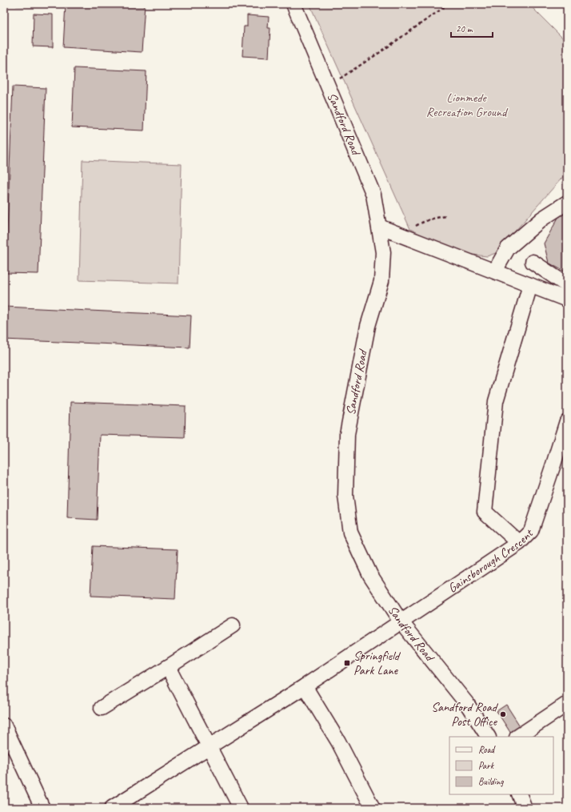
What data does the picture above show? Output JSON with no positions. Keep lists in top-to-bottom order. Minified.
{"streets":{"street":["Sandford Road","Gainsborough Crescent"]},"crossings":[["Sandford Road","Gainsborough Crescent"]],"parks":["Lionmede Recreation Ground"],"places":{"transit":["Springfield Park Lane"],"other":["Sandford Road Post Office"]},"legend":["Road","Park","Building"],"scale_bar":"20 m"}
